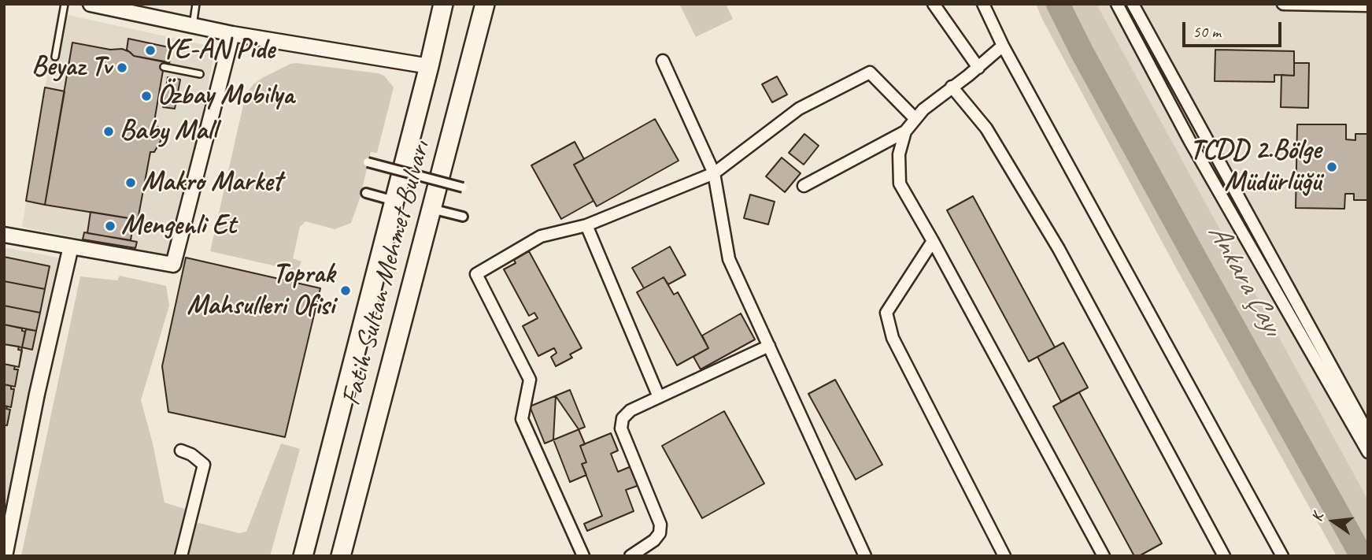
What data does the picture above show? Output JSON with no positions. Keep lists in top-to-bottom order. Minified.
{"streets":{"highway":["Fatih Sultan Mehmet Bulvarı"]},"water":["Ankara Çayı"],"places":["YE-AN Pide","Beyaz Tv","Özbay Mobilya","Baby Mall","TCDD 2.Bölge Müdürlüğü","Makro Market","Mengenli Et","Toprak Mahsulleri Ofisi"],"scale_bar":"50 m","north":"left"}
